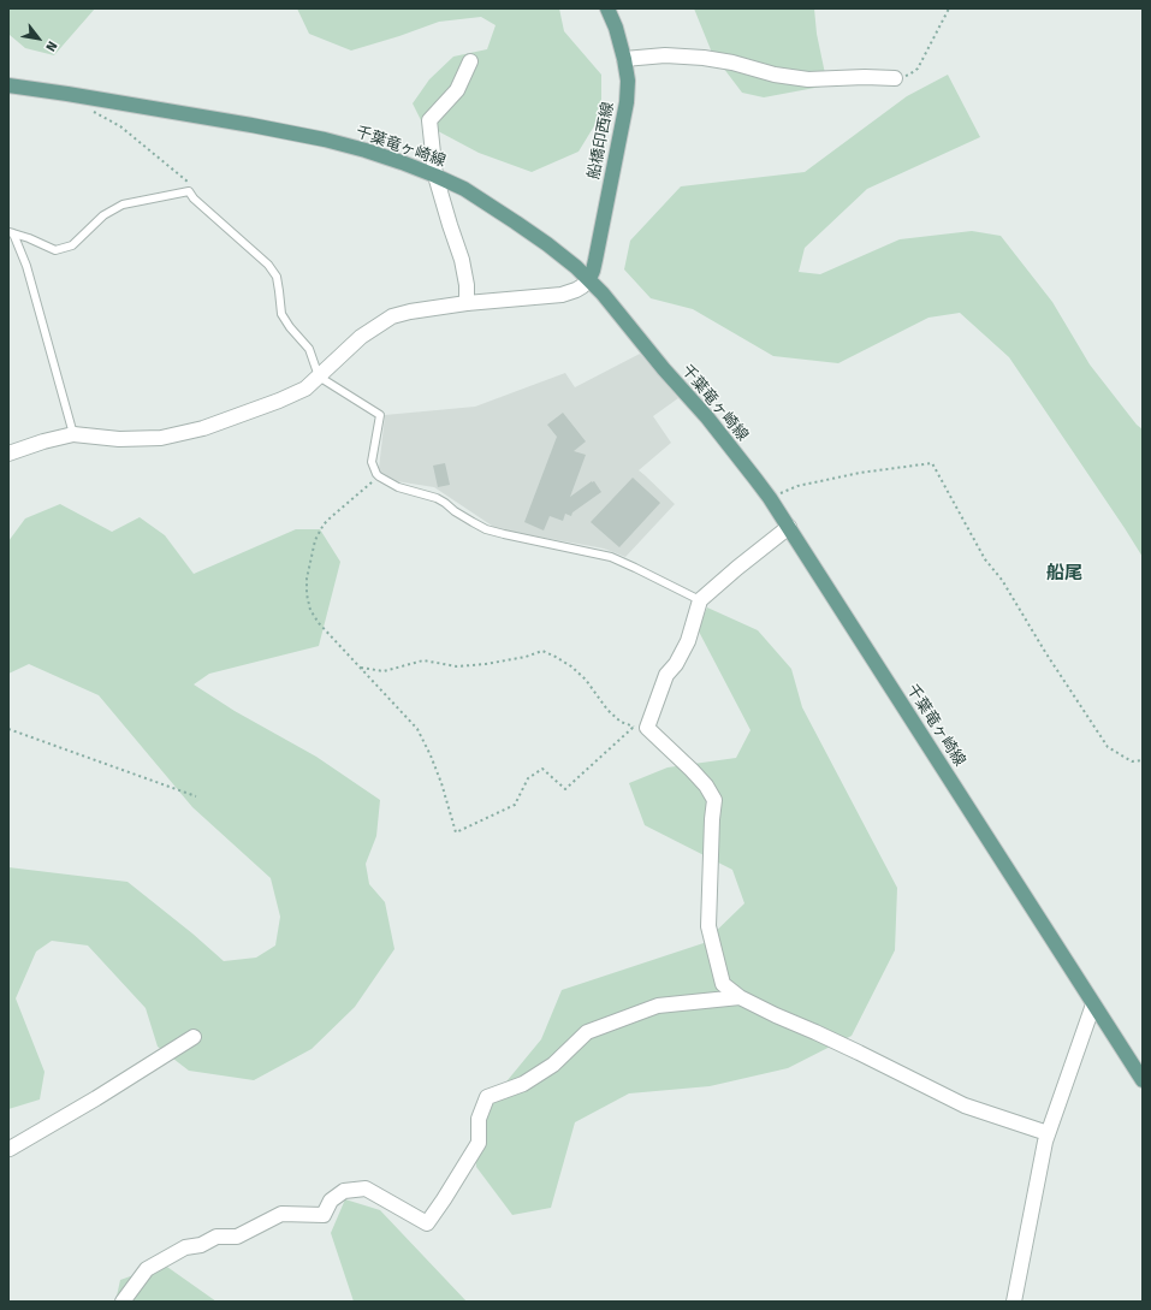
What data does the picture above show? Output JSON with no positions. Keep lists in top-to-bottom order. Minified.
{"streets":{"main road":["船橋印西線","千葉竜ヶ崎線"]},"crossings":[["船橋印西線","千葉竜ヶ崎線"]],"districts":["船尾"],"north":"bottom right"}
